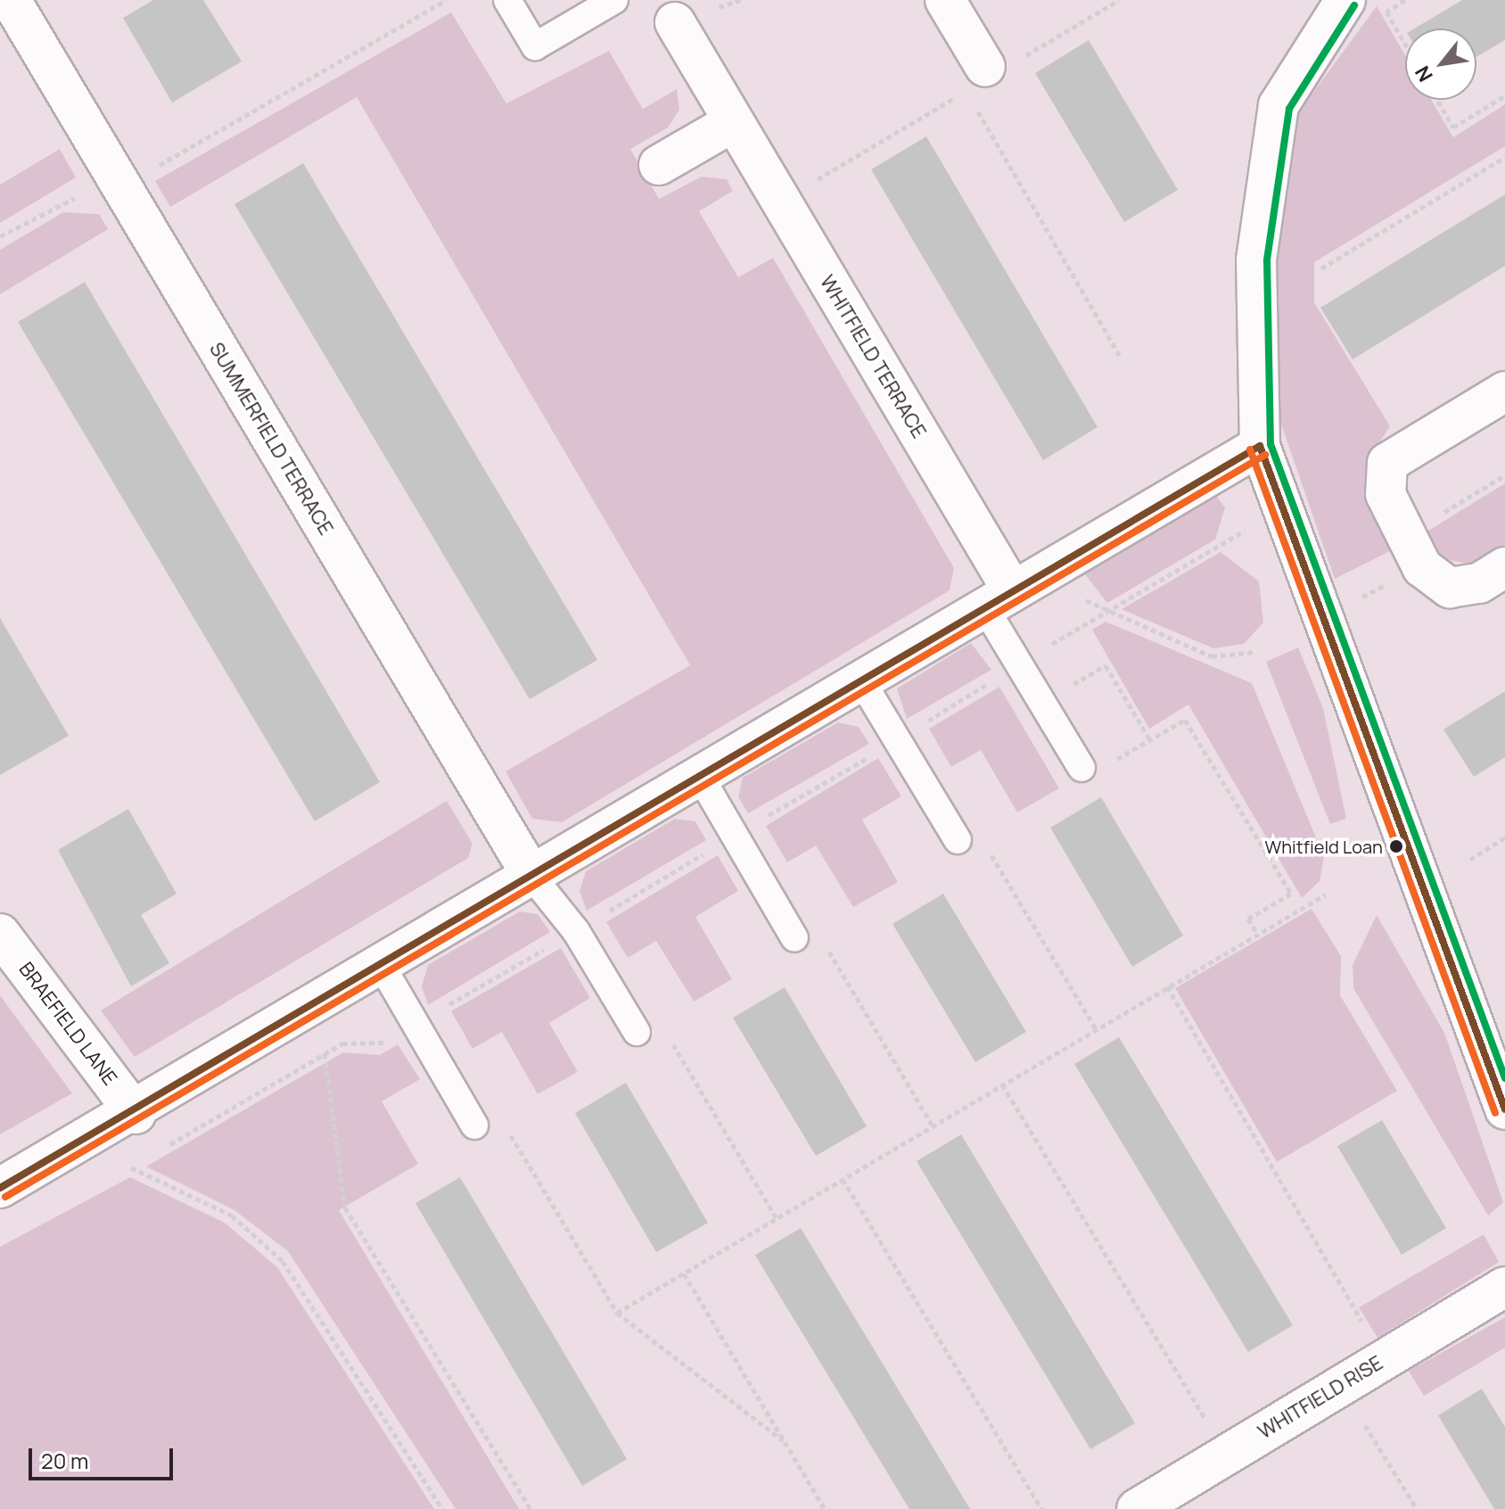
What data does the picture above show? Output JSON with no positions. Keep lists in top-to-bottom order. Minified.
{"streets":{"street":["WHITFIELD TERRACE","SUMMERFIELD TERRACE","BRAEFIELD LANE","WHITFIELD RISE"]},"places":["Whitfield Loan"],"scale_bar":"20 m","north":"bottom left"}
